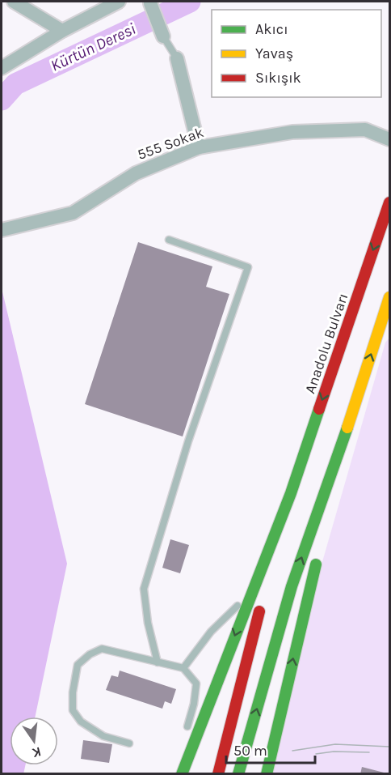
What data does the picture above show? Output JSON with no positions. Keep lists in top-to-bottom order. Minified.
{"streets":{"highway":["Anadolu Bulvarı"],"street":["555 Sokak"]},"water":["Kürtün Deresi"],"legend":["Akıcı","Yavaş","Sıkışık"],"scale_bar":"50 m","north":"bottom"}
